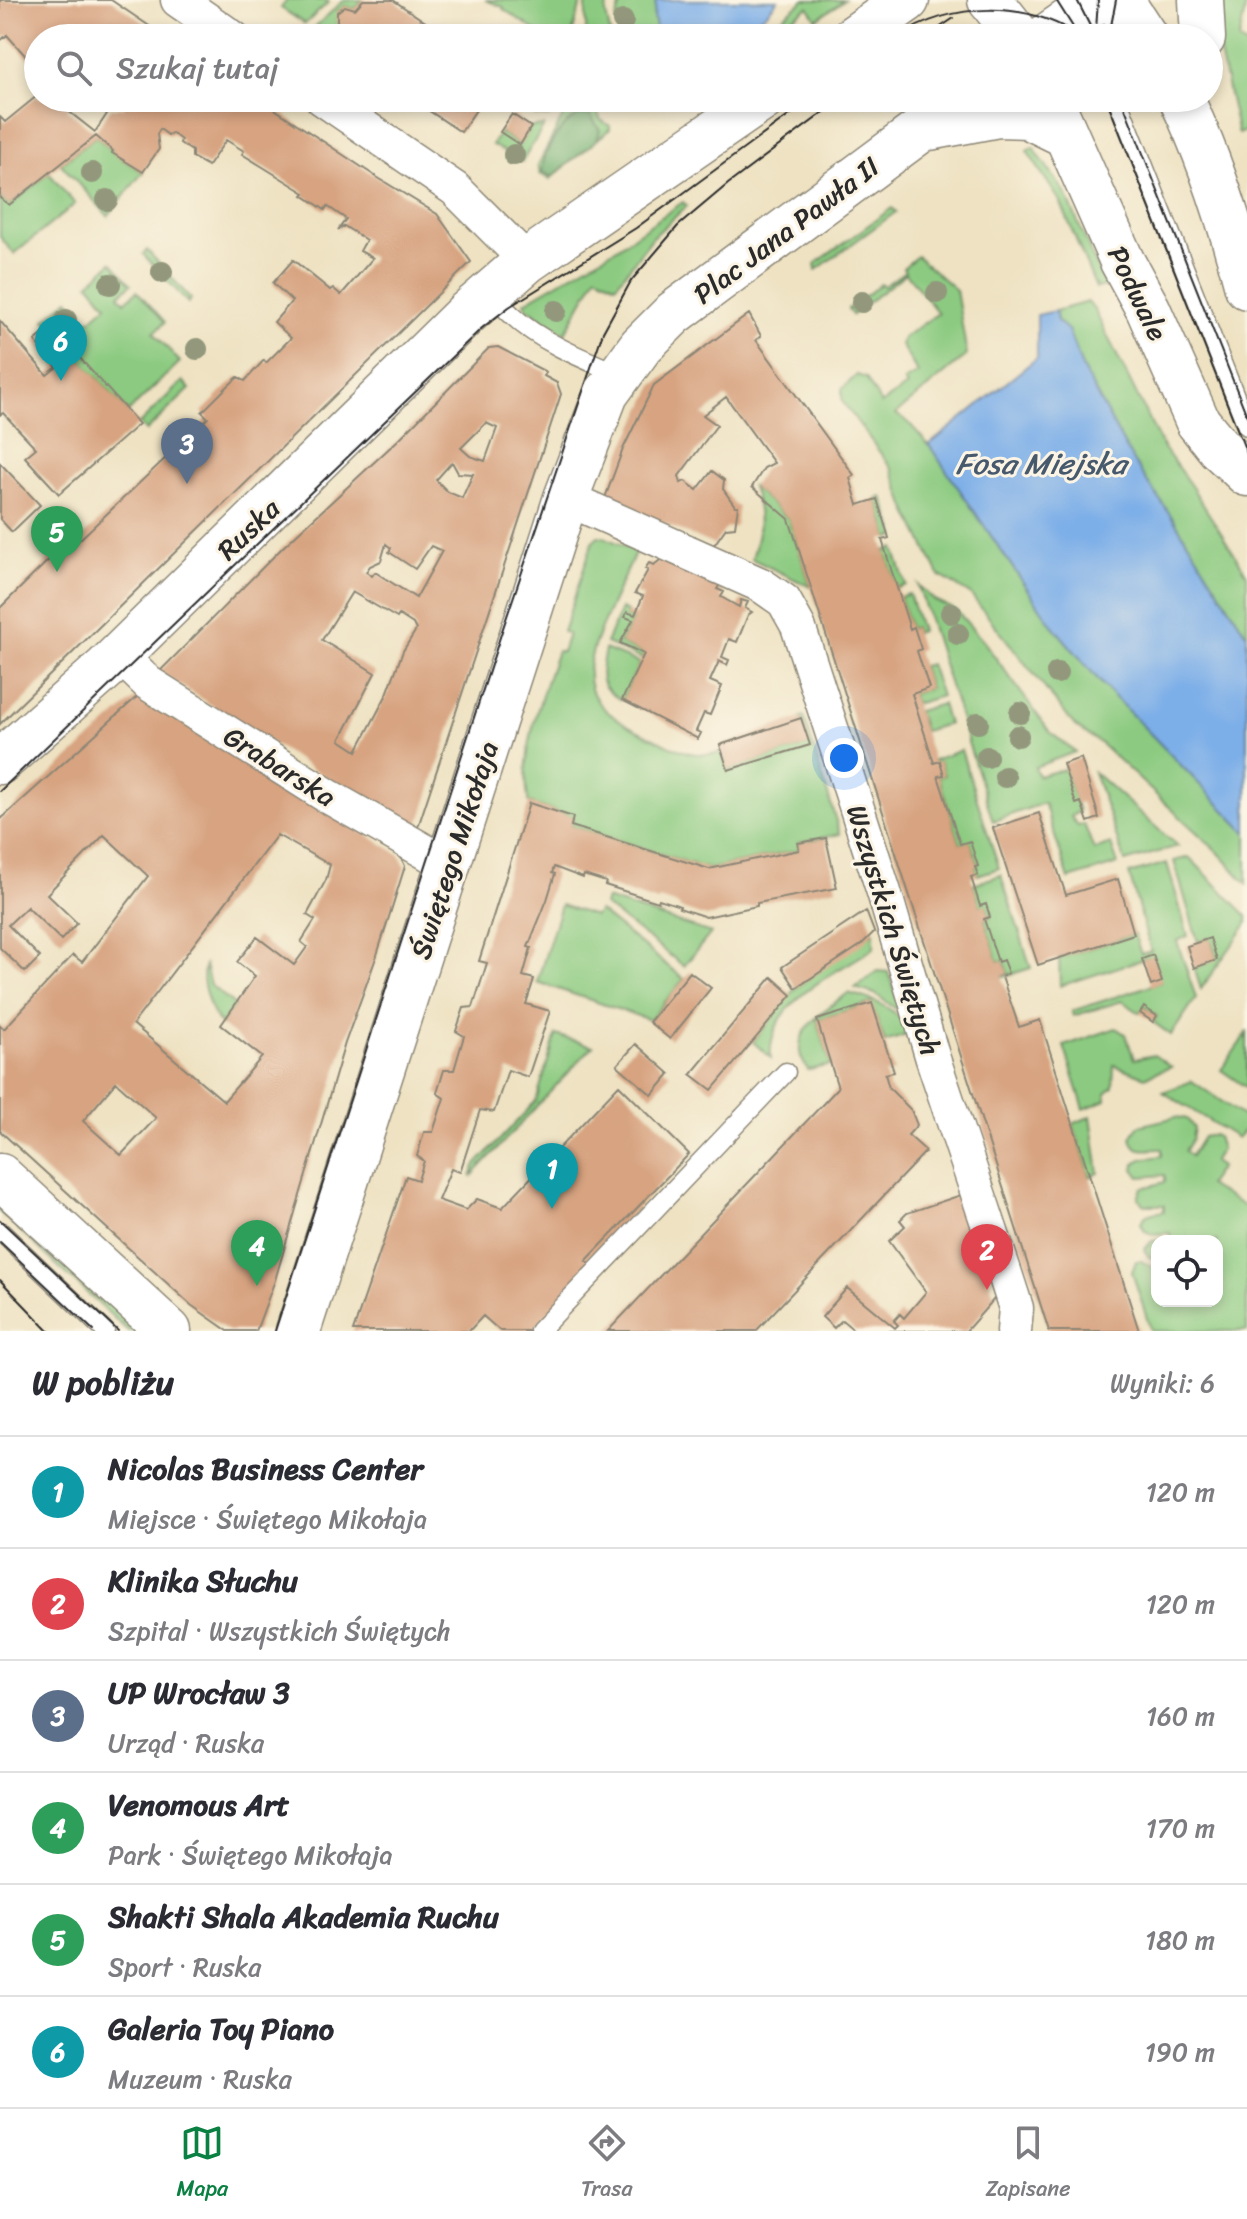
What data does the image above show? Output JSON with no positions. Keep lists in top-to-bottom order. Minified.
{"streets":{"main road":["Plac Jana Pawła II","Podwale","Ruska","Świętego Mikołaja"],"street":["Grabarska","Wszystkich Świętych"]},"crossings":[["Plac Jana Pawła II","Świętego Mikołaja"],["Ruska","Grabarska"],["Grabarska","Świętego Mikołaja"],["Świętego Mikołaja","Wszystkich Świętych"]],"water":["Fosa Miejska"],"page":{"search":"Szukaj tutaj","pins":["6","3","5","1","4","2"],"heading":["W pobliżu","Wyniki: 6"],"list":[{"mark":"1","name":"Nicolas Business Center","note":"Miejsce · Świętego Mikołaja","value":"120 m"},{"mark":"2","name":"Klinika Słuchu","note":"Szpital · Wszystkich Świętych","value":"120 m"},{"mark":"3","name":"UP Wrocław 3","note":"Urząd · Ruska","value":"160 m"},{"mark":"4","name":"Venomous Art","note":"Park · Świętego Mikołaja","value":"170 m"},{"mark":"5","name":"Shakti Shala Akademia Ruchu","note":"Sport · Ruska","value":"180 m"},{"mark":"6","name":"Galeria Toy Piano","note":"Muzeum · Ruska","value":"190 m"}],"nav":["Mapa","Trasa","Zapisane"]}}
